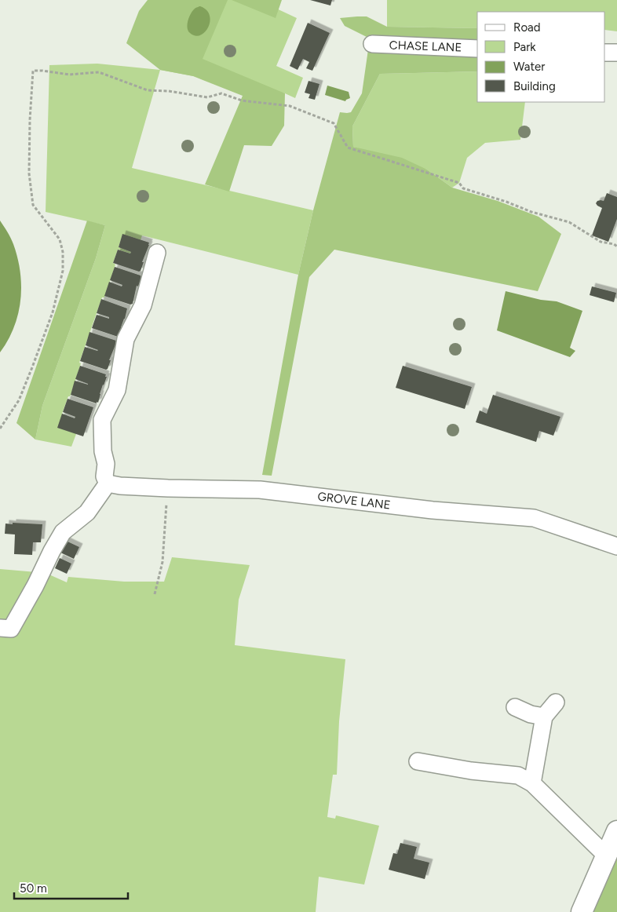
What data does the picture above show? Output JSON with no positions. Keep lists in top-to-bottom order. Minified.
{"streets":{"street":["CHASE LANE","GROVE LANE"]},"legend":["Road","Park","Water","Building"],"scale_bar":"50 m"}
